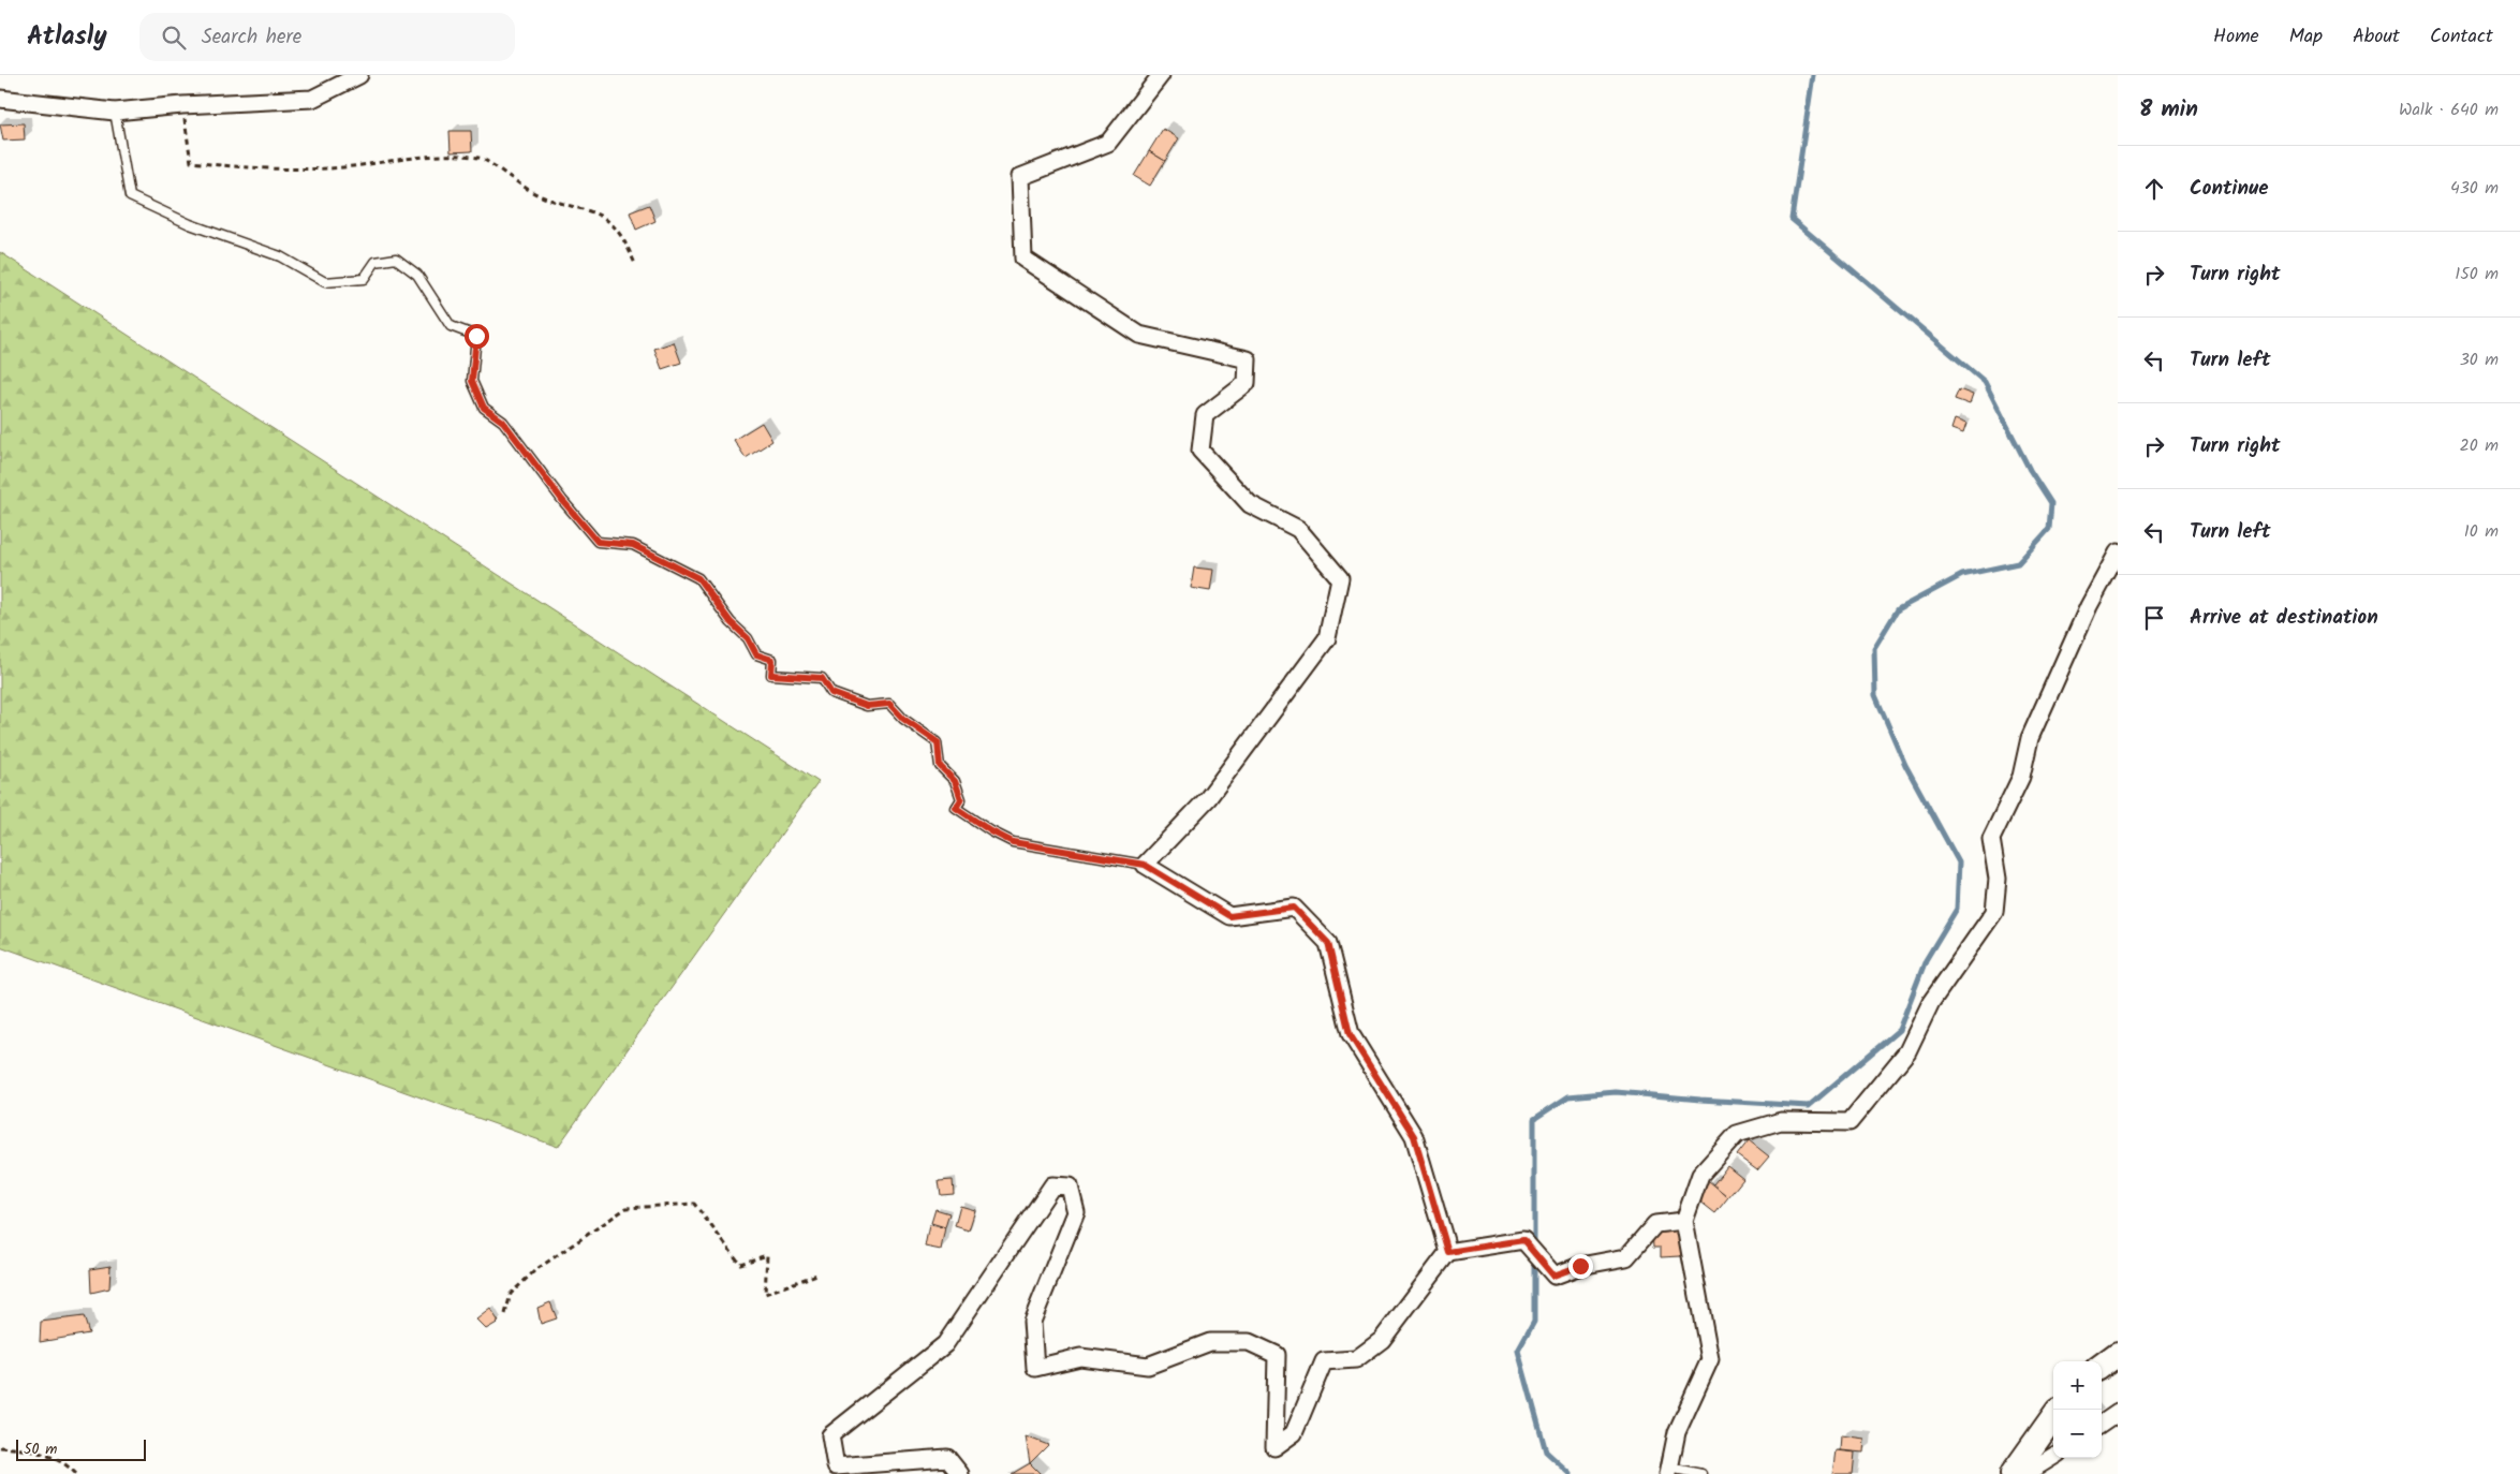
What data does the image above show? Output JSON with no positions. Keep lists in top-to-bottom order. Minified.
{"scale_bar":"50 m","page":{"header":"Atlasly","search":"Search here","nav":["Home","Map","About","Contact"],"heading":["8 min","Walk · 640 m"],"list":[["Continue","430 m"],["Turn right","150 m"],["Turn left","30 m"],["Turn right","20 m"],["Turn left","10 m"],"Arrive at destination"],"map_buttons":["+","−"],"scale":"50 m"}}
